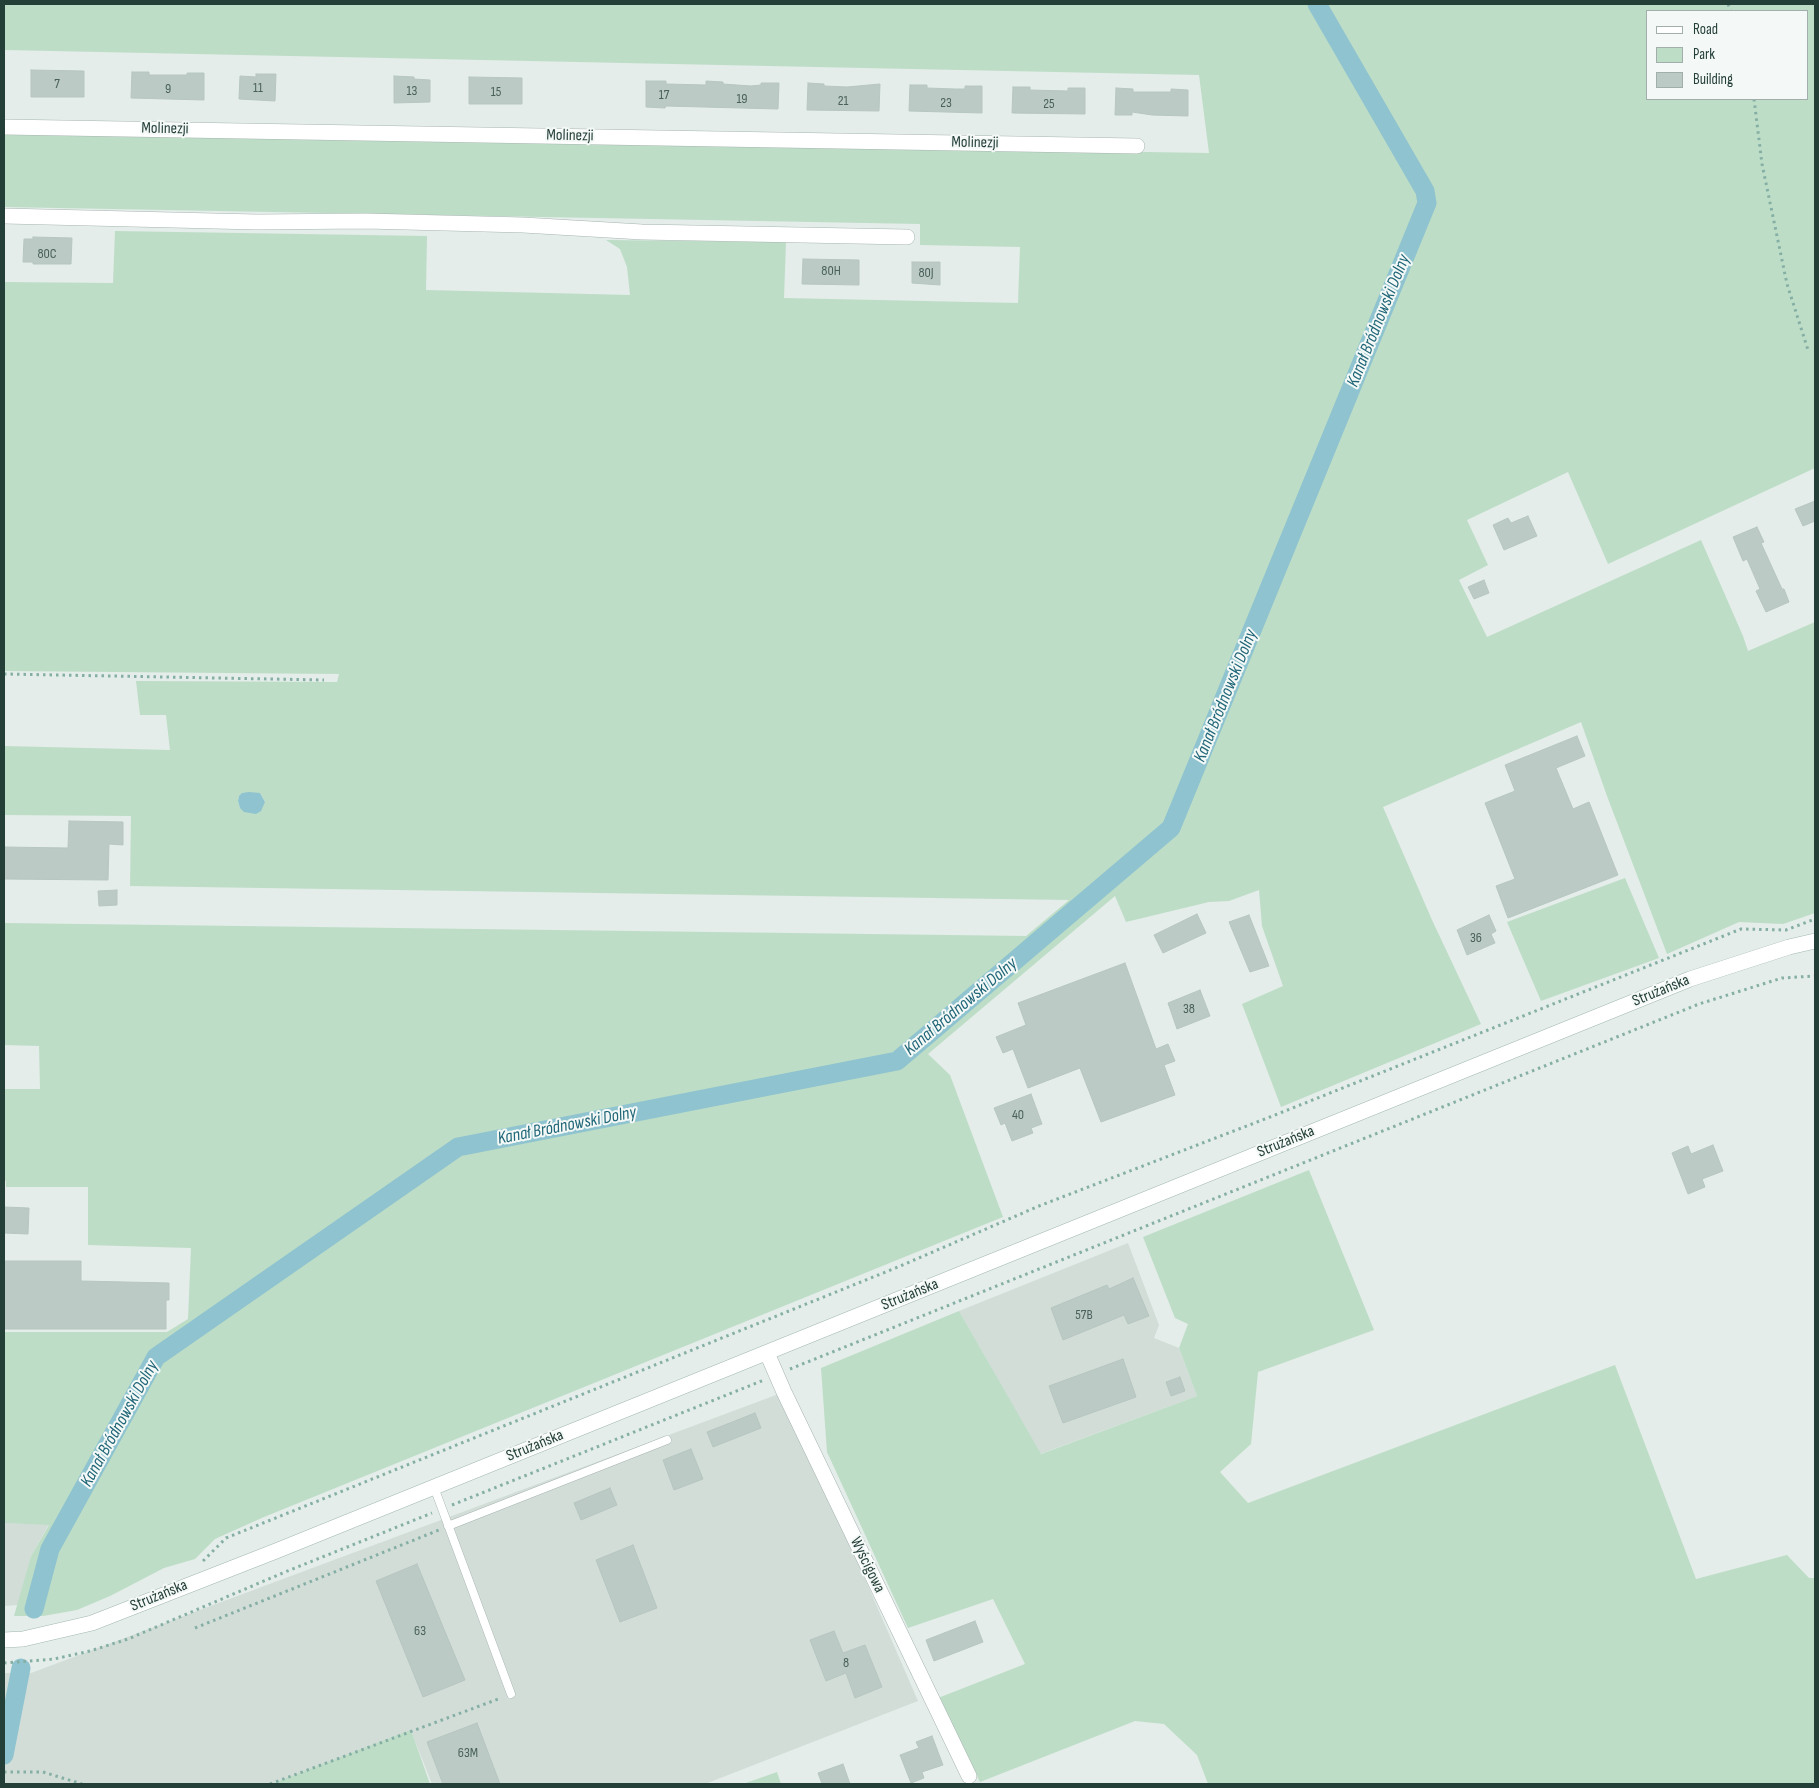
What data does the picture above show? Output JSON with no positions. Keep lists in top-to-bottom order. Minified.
{"streets":{"street":["Molinezji","Strużańska","Wyścigowa"]},"crossings":[["Strużańska","Wyścigowa"]],"water":["Kanał Bródnowski Dolny"],"house_numbers":["7","11","9","13","15","17","19","21","23","25","80C","80H","80J","36","38","40","57B","63","8","63M"],"legend":["Road","Park","Building"]}
